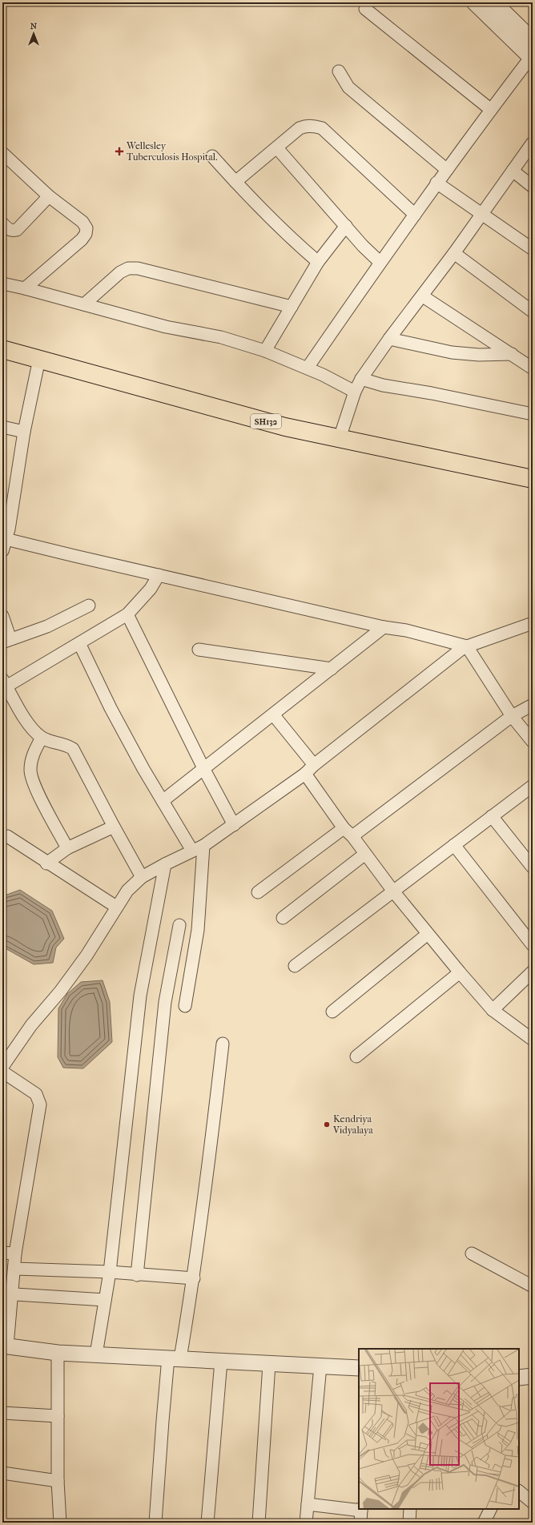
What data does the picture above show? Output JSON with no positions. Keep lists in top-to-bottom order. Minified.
{"streets":{"main road":["SH132"]},"places":{"health":["Wellesley Tuberculosis Hospital."],"other":["Kendriya Vidyalaya"]},"north":"top"}
